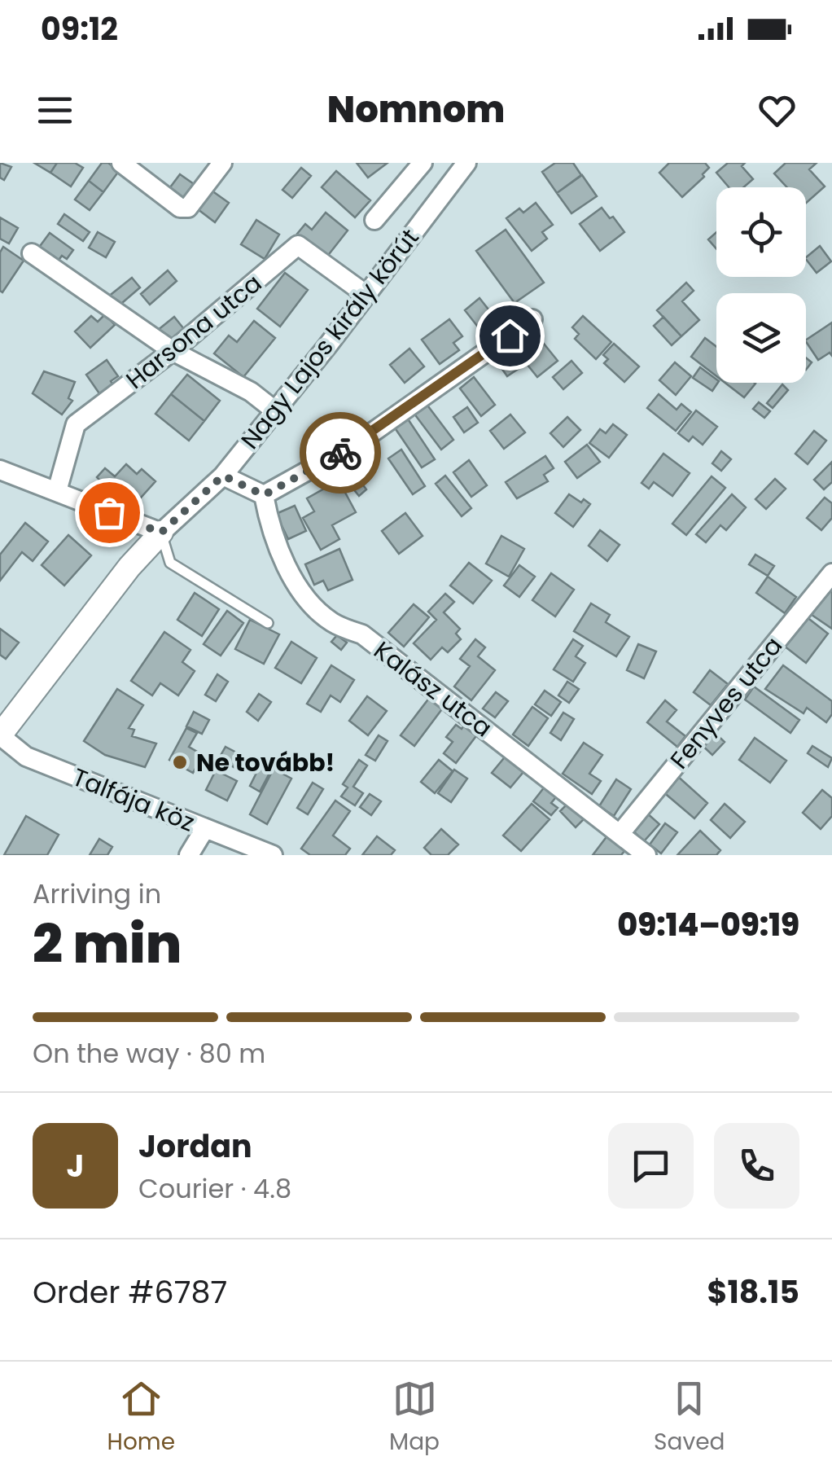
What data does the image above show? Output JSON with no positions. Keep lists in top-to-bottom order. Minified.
{"streets":{"street":["Harsona utca","Nagy Lajos király körút","Kalász utca","Fenyves utca","Talfája köz"]},"crossings":[["Harsona utca","Nagy Lajos király körút"],["Nagy Lajos király körút","Talfája köz"],["Kalász utca","Fenyves utca"]],"places":["Ne tovább!"],"page":{"status":"09:12","header":"Nomnom","heading":["2 min","Arriving in","09:14–09:19"],"panel":["Jordan","Courier · 4.8","Order #6787","$18.15"],"bar":"On the way · 80 m","round":"J","tabs":["Home","Map","Saved"]}}
